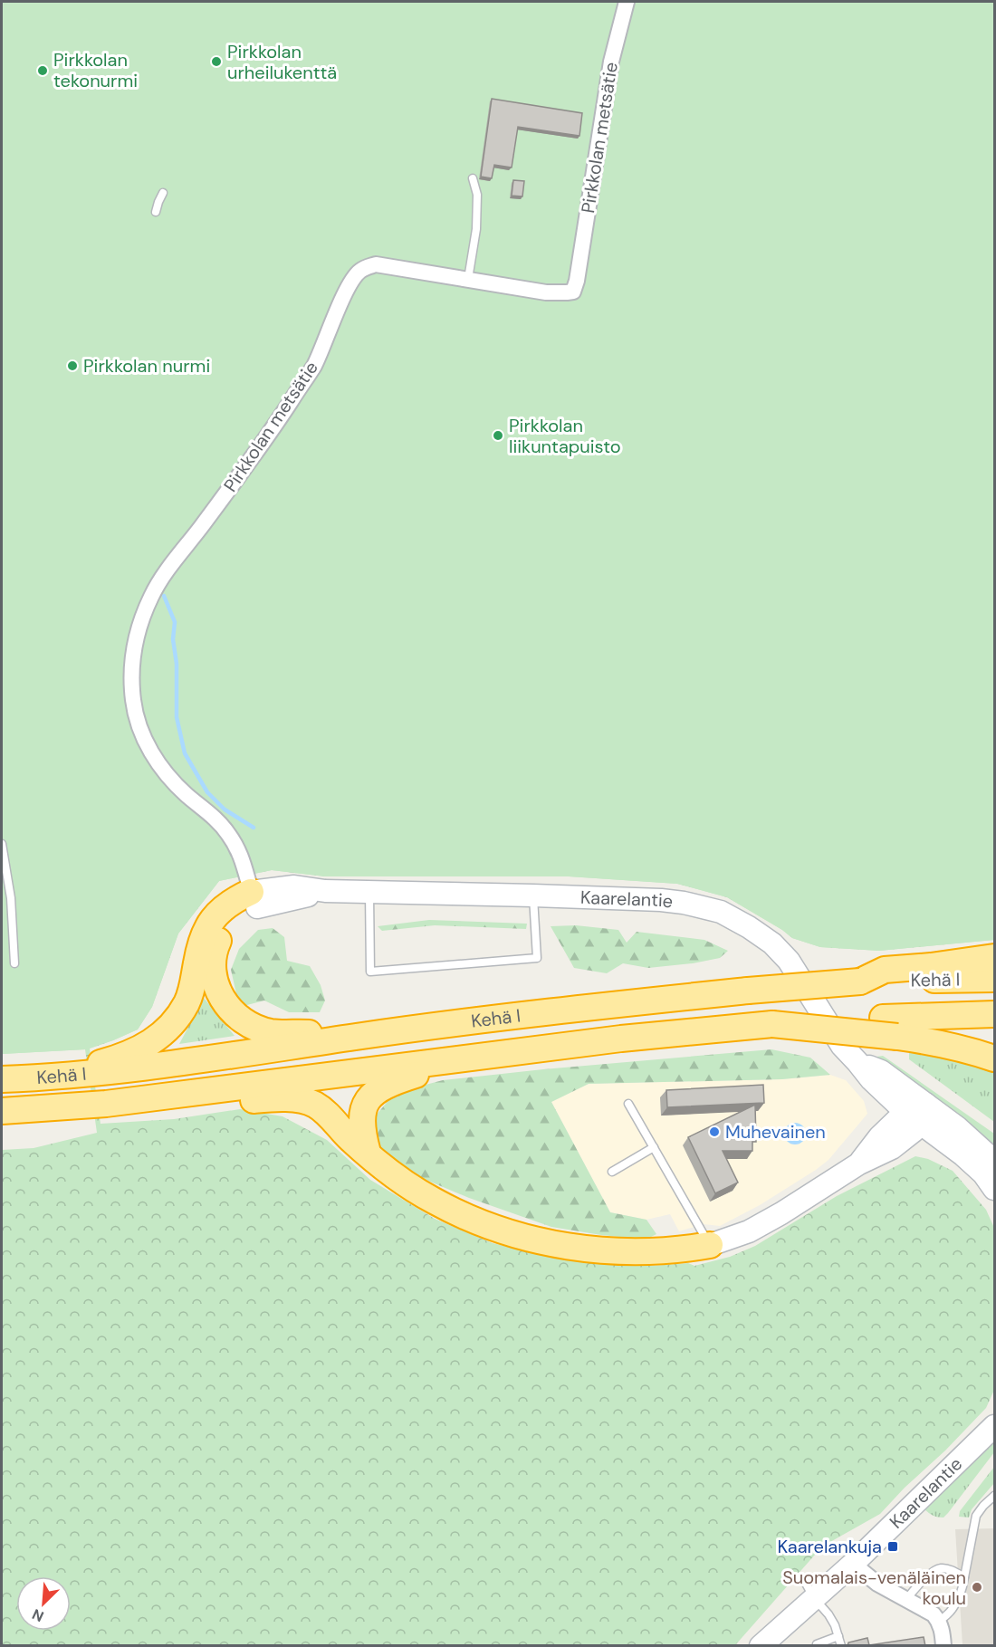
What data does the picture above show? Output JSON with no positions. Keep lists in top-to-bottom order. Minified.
{"streets":{"highway":["Kehä I"],"main road":["Kaarelantie"],"street":["Pirkkolan metsätie"]},"crossings":[["Pirkkolan metsätie","Kaarelantie"]],"places":{"other":["Pirkkolan urheilukenttä","Pirkkolan tekonurmi","Pirkkolan nurmi","Pirkkolan liikuntapuisto","Muhevainen","Suomalais-venäläinen koulu"],"transit":["Kaarelankuja"]},"north":"bottom left"}
